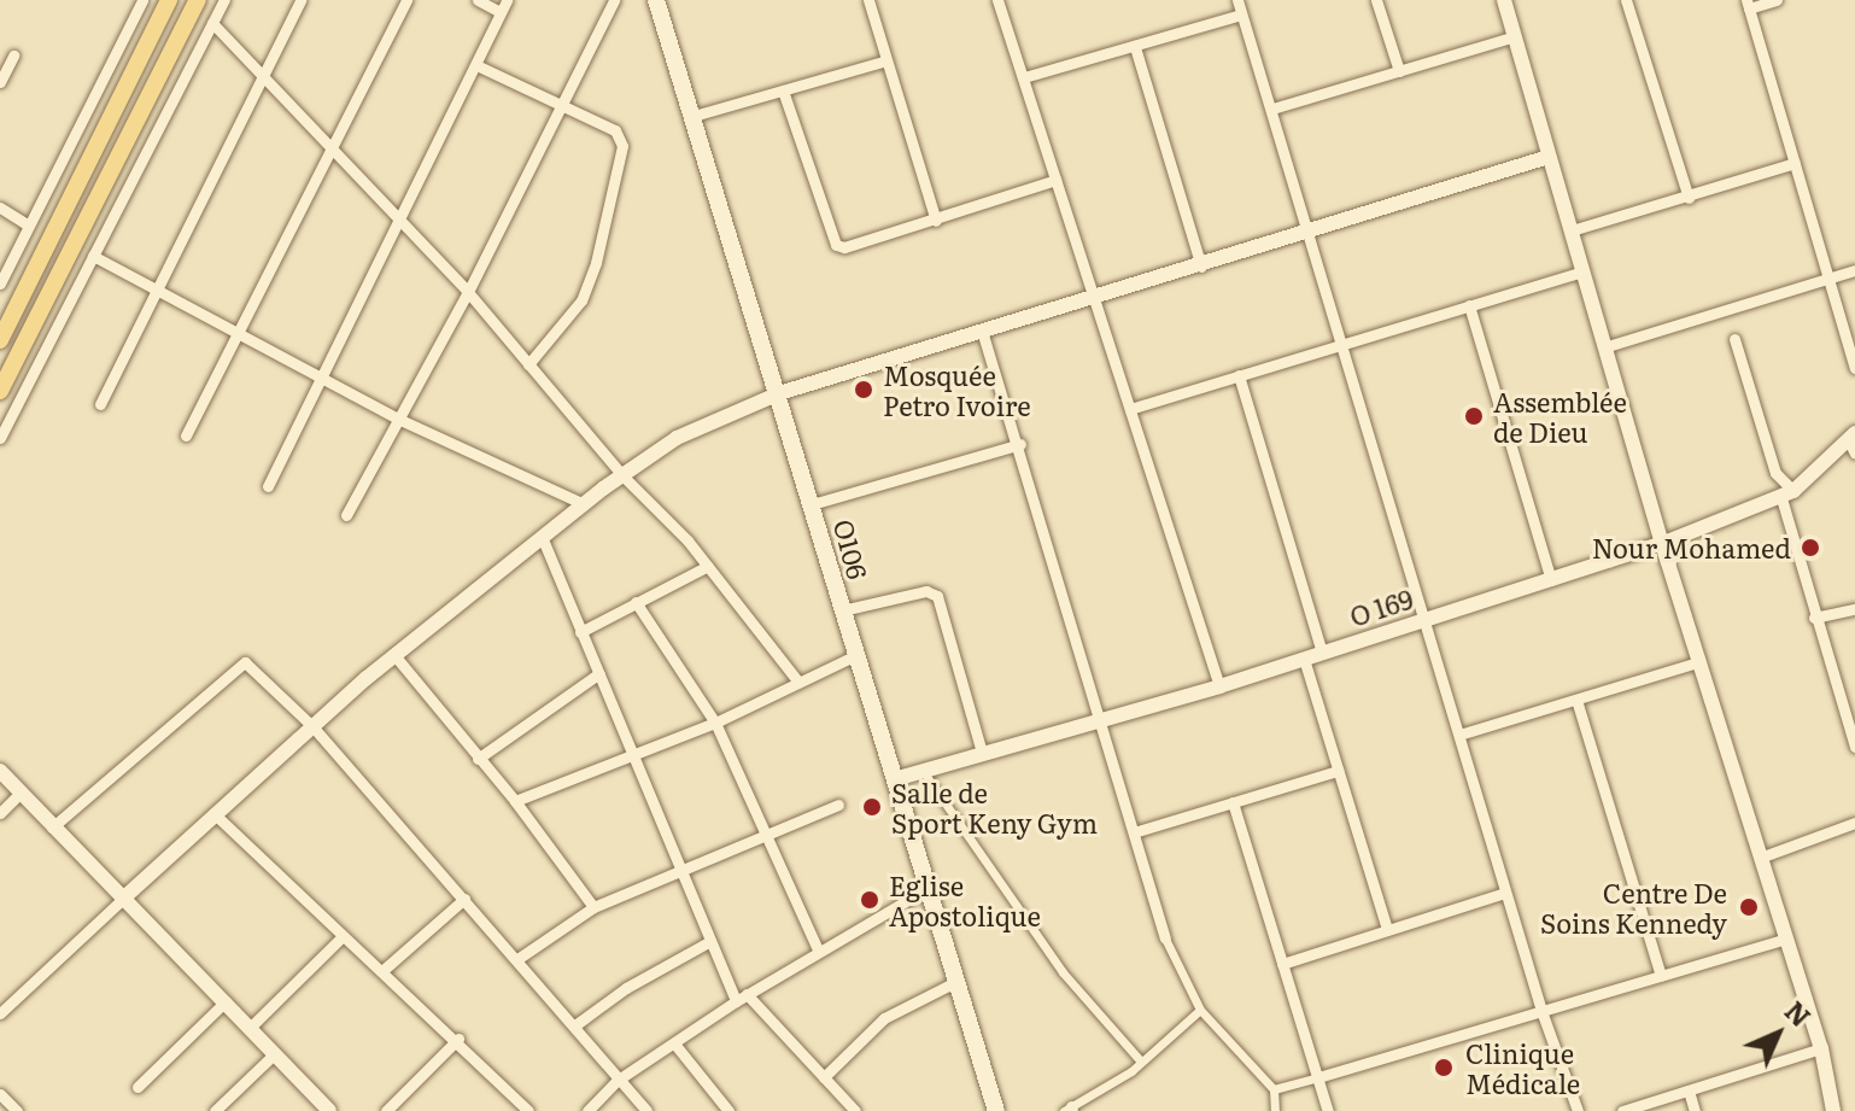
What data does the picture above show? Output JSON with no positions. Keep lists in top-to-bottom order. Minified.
{"streets":{"main road":["O106"],"street":["O 169"]},"crossings":[["O106","O 169"]],"places":["Mosquée Petro Ivoire","Assemblée de Dieu","Nour Mohamed","Salle de Sport Keny Gym","Eglise Apostolique","Centre De Soins Kennedy","Clinique Médicale"],"north":"top right"}
